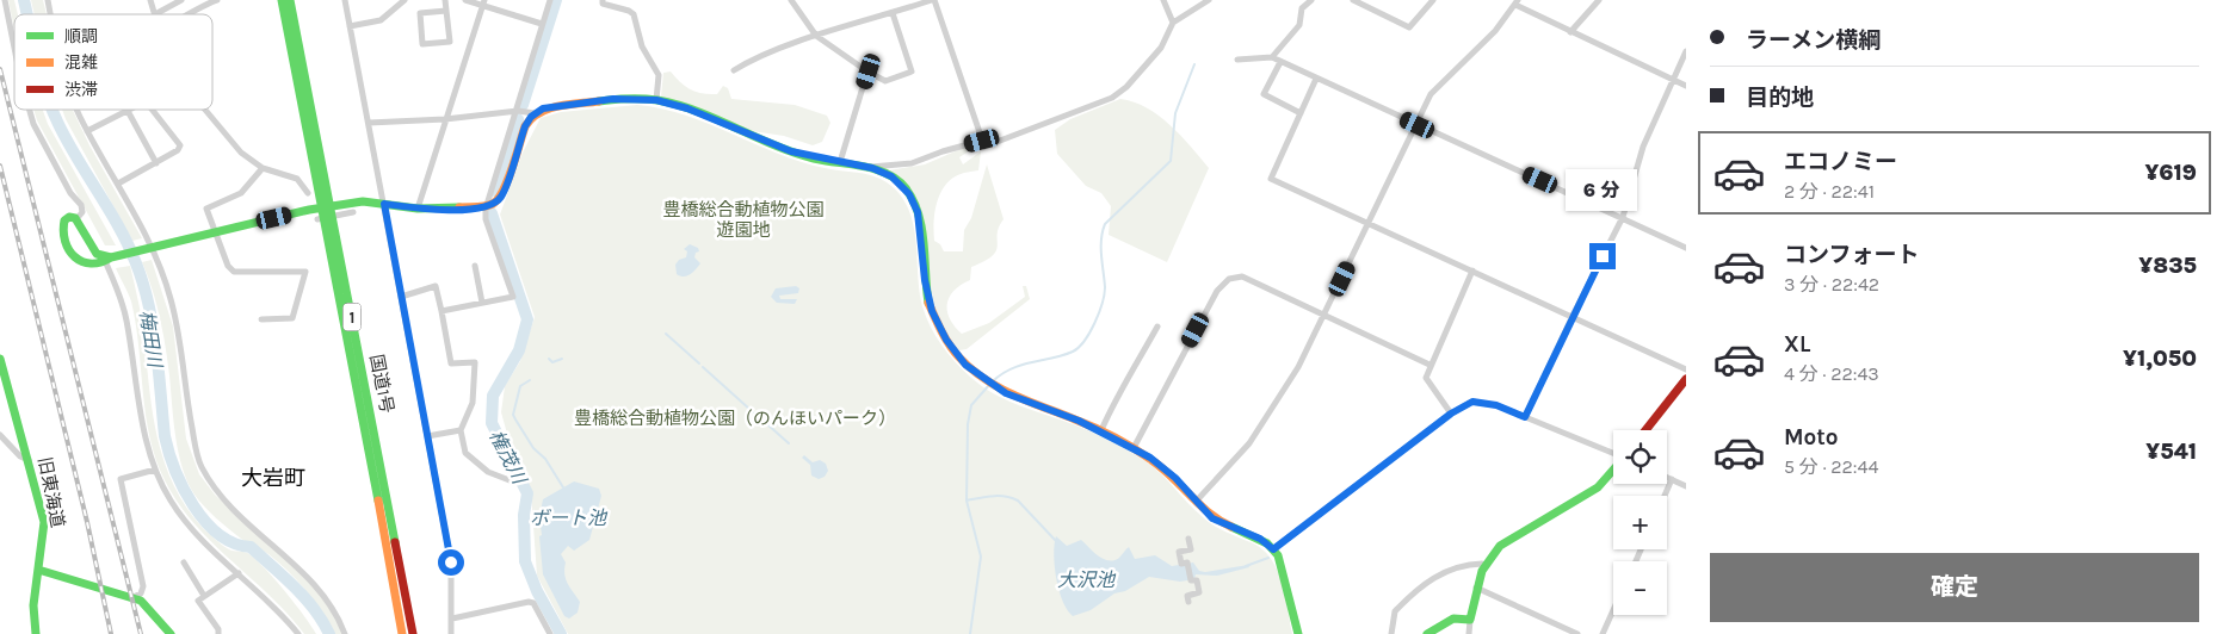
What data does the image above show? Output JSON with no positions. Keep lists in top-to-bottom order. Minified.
{"streets":{"main road":["1","国道1号","旧東海道"]},"districts":["大岩町"],"water":["梅田川","権茂川","ボート池","大沢池"],"parks":["豊橋総合動植物公園 遊園地","豊橋総合動植物公園（のんほいパーク）"],"legend":["順調","混雑","渋滞"],"page":{"banner":["ラーメン横綱","目的地"],"list":[{"name":"エコノミー","note":"2 分 · 22:41","value":"¥619"},{"name":"コンフォート","note":"3 分 · 22:42","value":"¥835"},{"name":"XL","note":"4 分 · 22:43","value":"¥1,050"},{"name":"Moto","note":"5 分 · 22:44","value":"¥541"}],"bubble":"6 分","map_buttons":["+","−"],"buttons":"確定"}}
